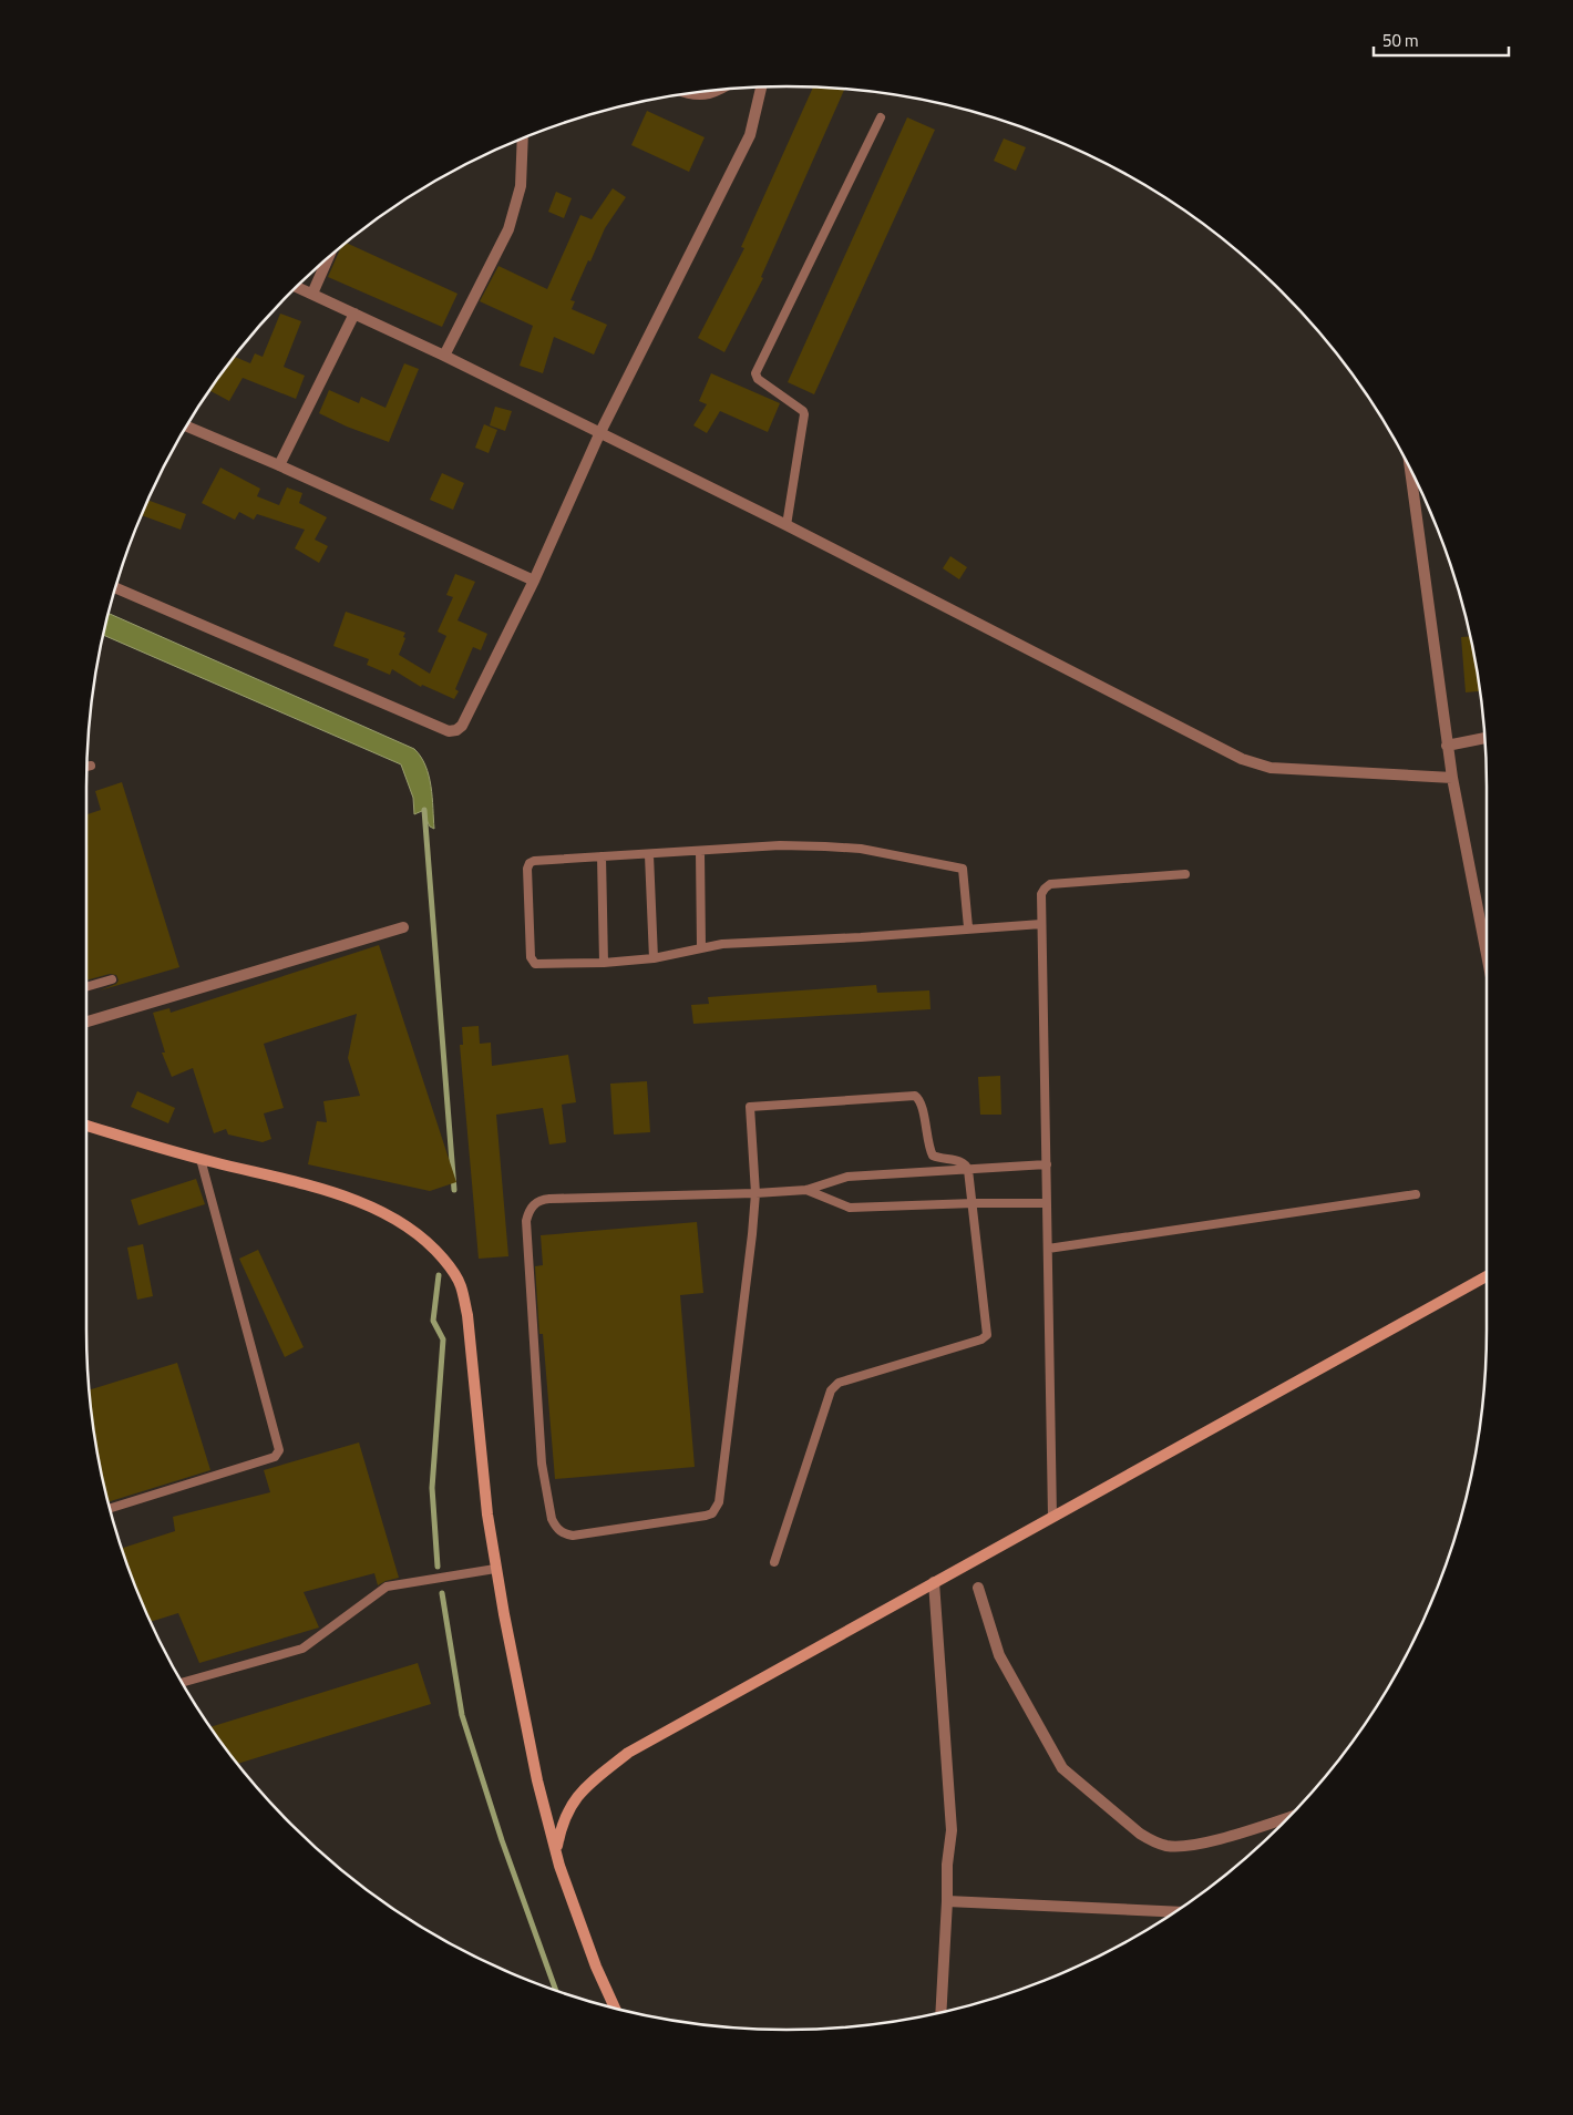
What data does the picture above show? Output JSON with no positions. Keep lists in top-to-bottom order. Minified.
{"scale_bar":"50 m"}
